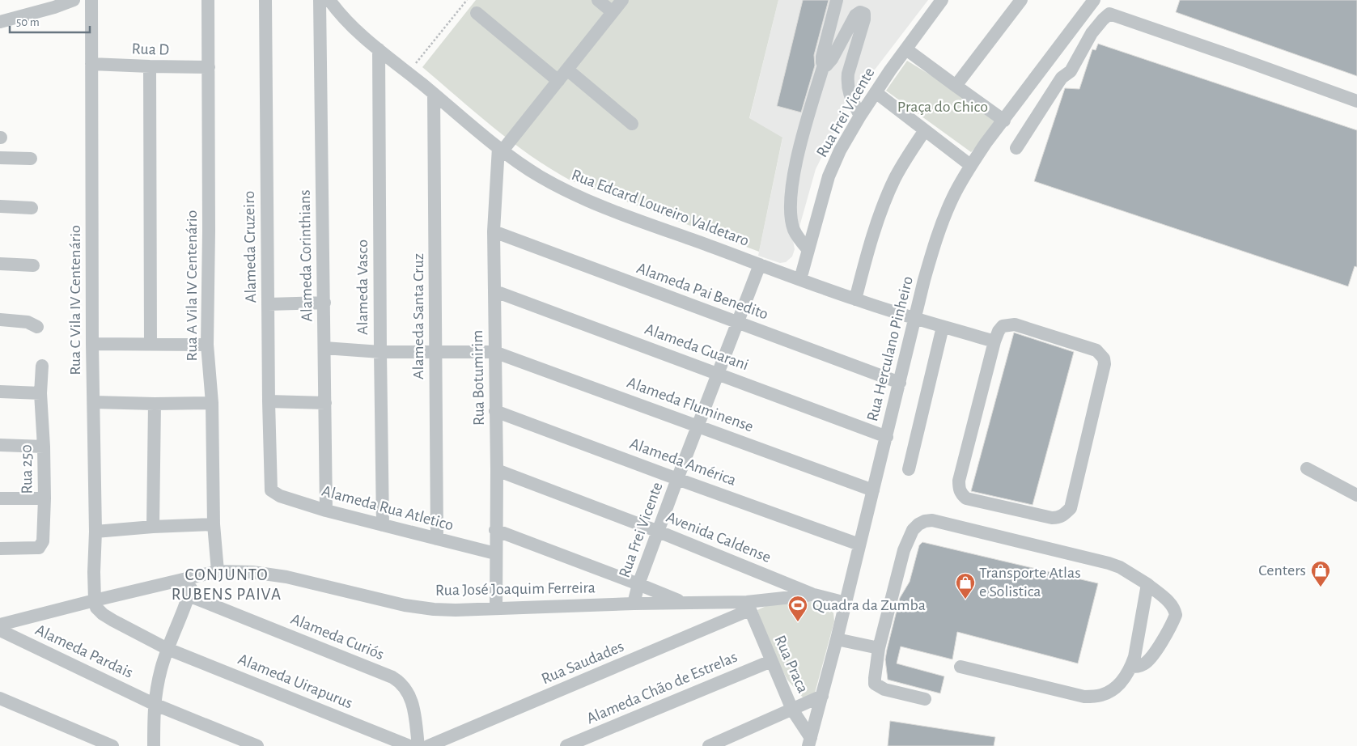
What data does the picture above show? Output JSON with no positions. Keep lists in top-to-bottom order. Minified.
{"streets":{"street":["Rua D","Rua Frei Vicente","Rua Edcard Loureiro Valdetaro","Alameda Cruzeiro","Alameda Corinthians","Rua A Vila IV Centenário","Alameda Vasco","Alameda Pai Benedito","Rua C Vila IV Centenário","Alameda Santa Cruz","Alameda Guarani","Rua Herculano Pinheiro","Rua Botumirim","Alameda Fluminense","Alameda América","Rua 250","Alameda Rua Atletico","Avenida Caldense","Rua José Joaquim Ferreira","Alameda Curiós","Alameda Pardais","Rua Saudades","Rua Praca","Alameda Uirapurus","Alameda Chão de Estrelas"]},"crossings":[["Rua D","Rua A Vila IV Centenário"],["Rua D","Rua C Vila IV Centenário"],["Rua Frei Vicente","Rua Edcard Loureiro Valdetaro"],["Rua Frei Vicente","Alameda Pai Benedito"],["Rua Frei Vicente","Alameda Guarani"],["Rua Frei Vicente","Alameda Fluminense"],["Rua Frei Vicente","Alameda América"],["Rua Frei Vicente","Avenida Caldense"],["Rua Frei Vicente","Rua José Joaquim Ferreira"],["Rua Edcard Loureiro Valdetaro","Alameda Vasco"],["Rua Edcard Loureiro Valdetaro","Alameda Santa Cruz"],["Rua Edcard Loureiro Valdetaro","Rua Herculano Pinheiro"],["Rua Edcard Loureiro Valdetaro","Rua Botumirim"],["Alameda Cruzeiro","Alameda Rua Atletico"],["Alameda Corinthians","Alameda Fluminense"],["Alameda Corinthians","Alameda Rua Atletico"],["Rua A Vila IV Centenário","Rua José Joaquim Ferreira"],["Alameda Vasco","Alameda Fluminense"],["Alameda Vasco","Alameda Rua Atletico"],["Alameda Pai Benedito","Rua Herculano Pinheiro"],["Alameda Pai Benedito","Rua Botumirim"],["Rua C Vila IV Centenário","Rua José Joaquim Ferreira"],["Rua C Vila IV Centenário","Alameda Uirapurus"],["Alameda Santa Cruz","Alameda Fluminense"],["Alameda Santa Cruz","Alameda Rua Atletico"],["Alameda Guarani","Rua Herculano Pinheiro"],["Alameda Guarani","Rua Botumirim"],["Rua Herculano Pinheiro","Alameda Fluminense"],["Rua Herculano Pinheiro","Alameda América"],["Rua Herculano Pinheiro","Rua José Joaquim Ferreira"],["Rua Herculano Pinheiro","Rua Praca"],["Rua Botumirim","Alameda Fluminense"],["Rua Botumirim","Alameda América"],["Rua Botumirim","Alameda Rua Atletico"],["Rua Botumirim","Avenida Caldense"],["Rua Botumirim","Rua José Joaquim Ferreira"],["Avenida Caldense","Rua José Joaquim Ferreira"],["Rua José Joaquim Ferreira","Rua Saudades"],["Rua José Joaquim Ferreira","Rua Praca"],["Rua José Joaquim Ferreira","Alameda Uirapurus"],["Rua Saudades","Rua Praca"],["Rua Praca","Alameda Chão de Estrelas"]],"districts":["CONJUNTO RUBENS PAIVA"],"parks":["Praça do Chico"],"places":{"shop":["Centers","Transporte Atlas e Solistica"],"sports":["Quadra da Zumba"]},"scale_bar":"50 m"}
